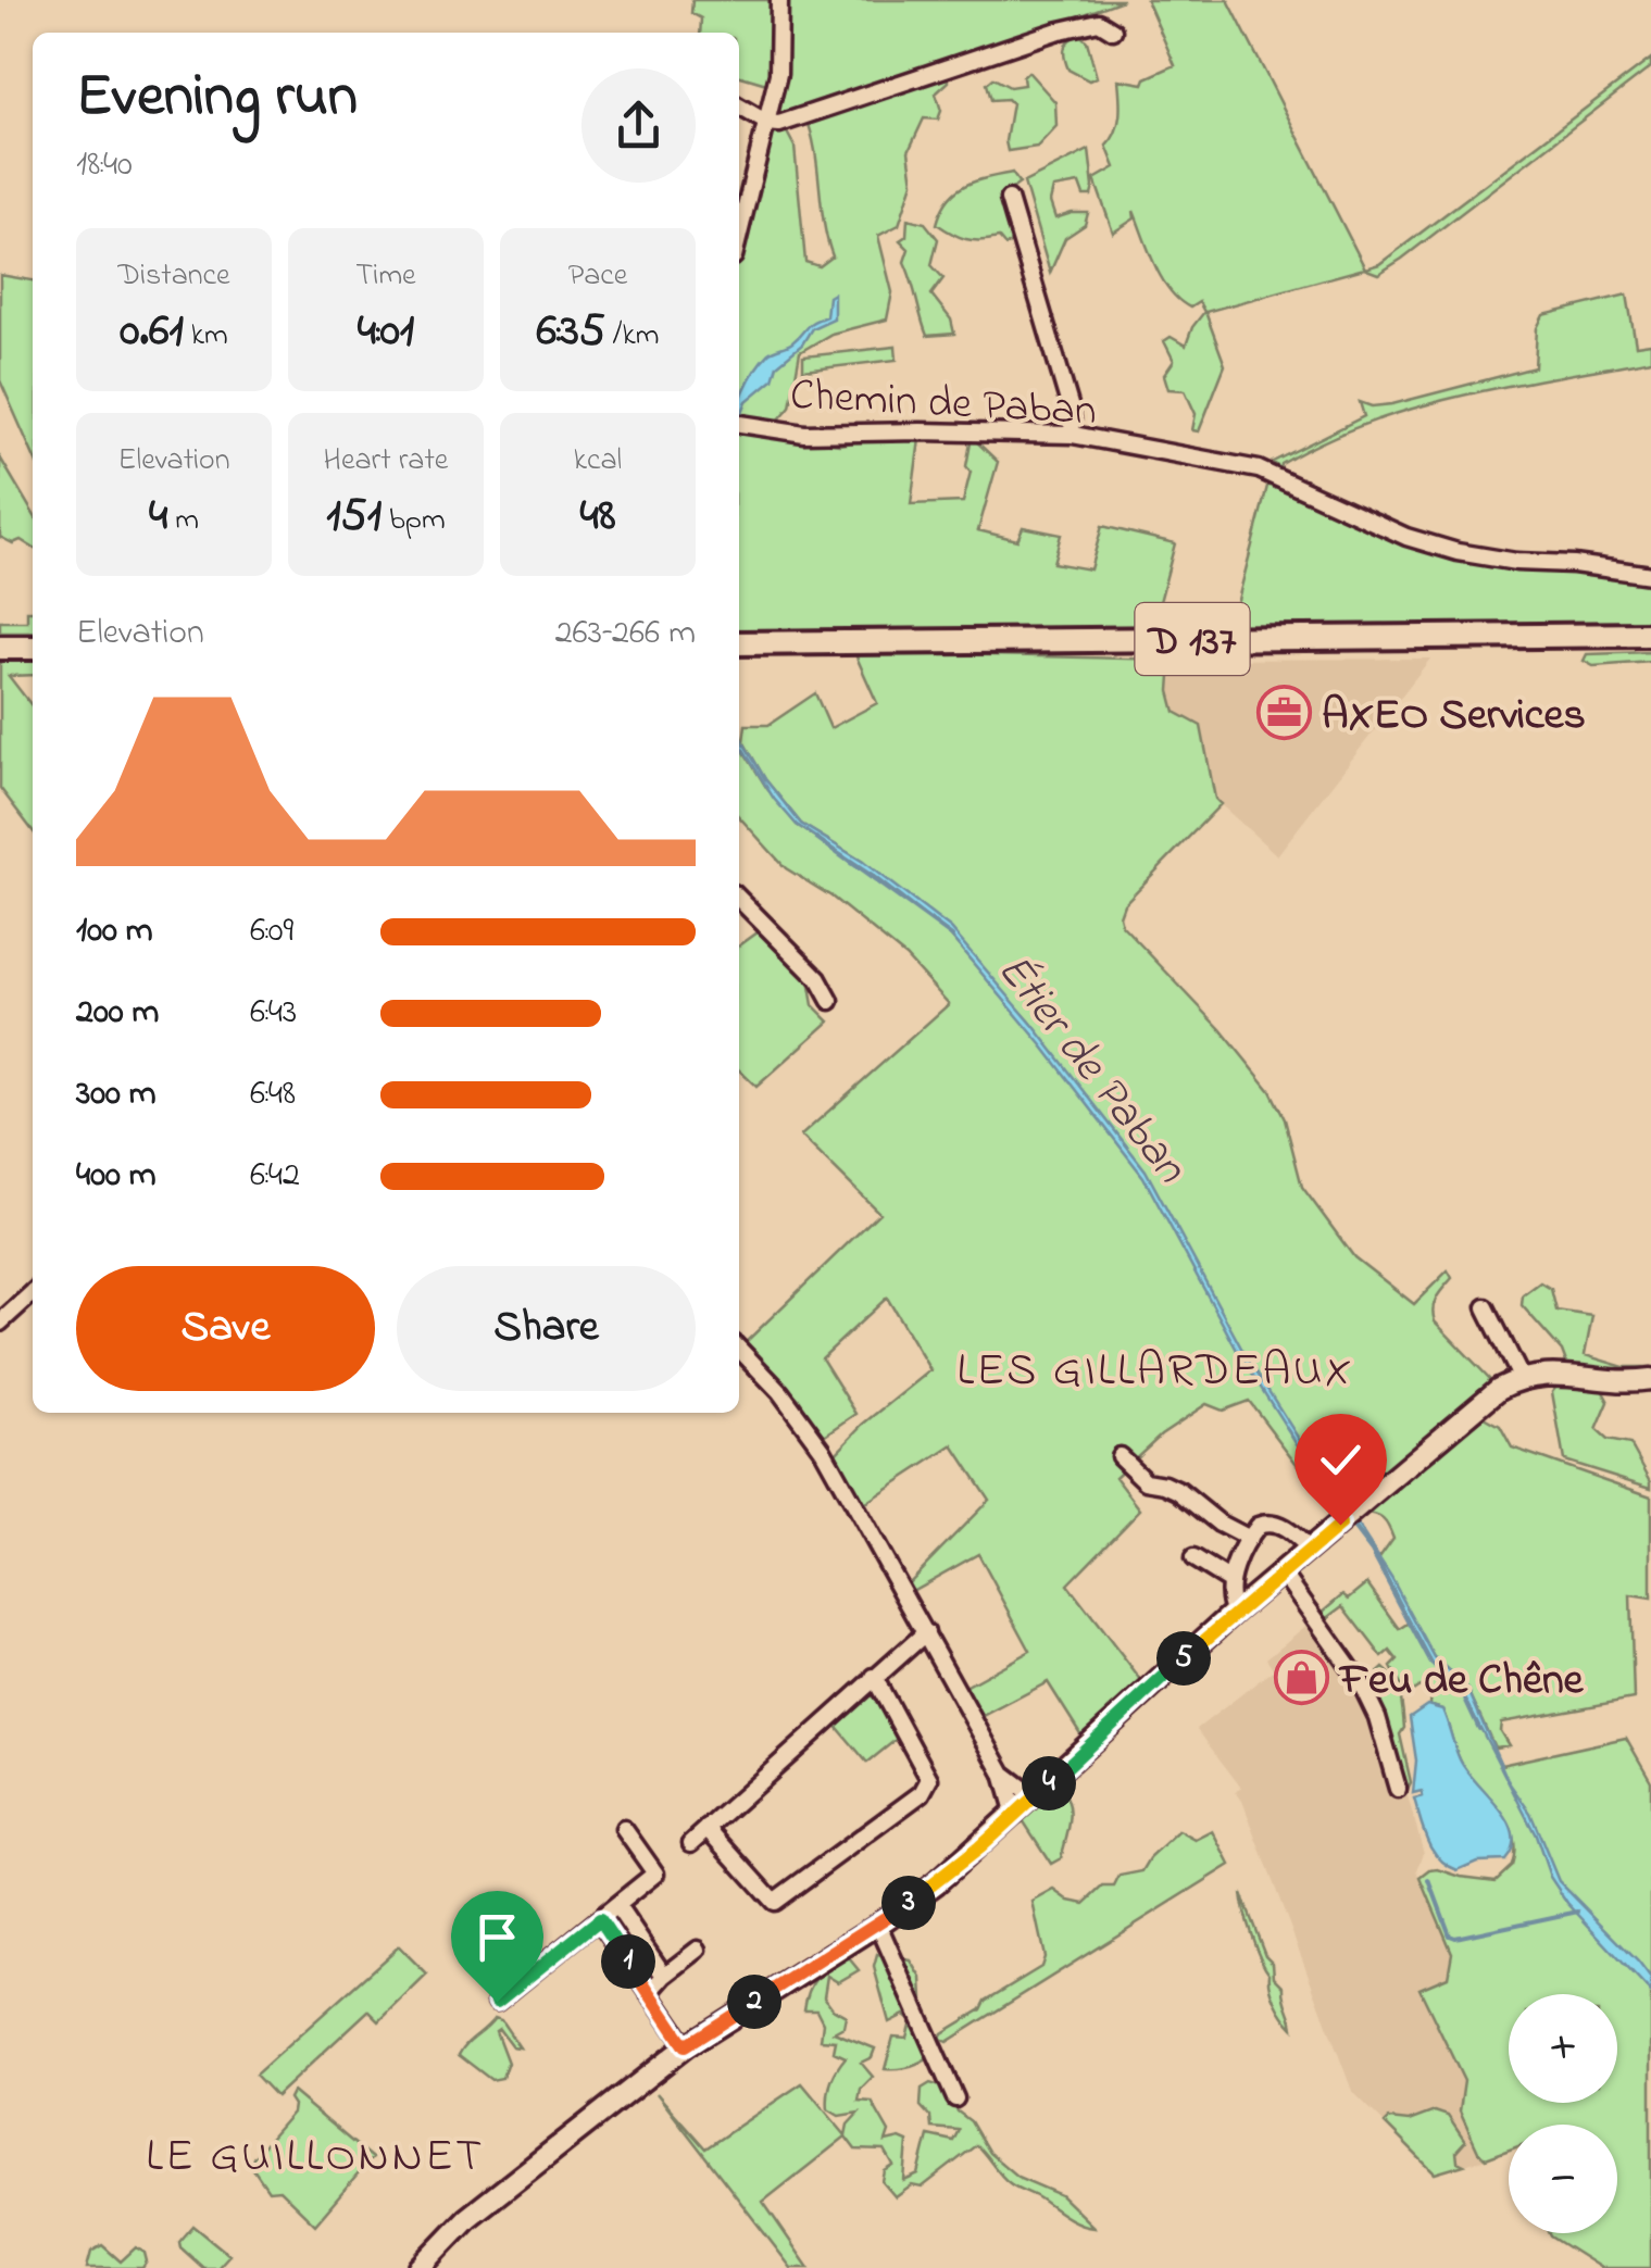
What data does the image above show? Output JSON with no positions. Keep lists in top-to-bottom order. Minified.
{"streets":{"main road":["D 137"],"street":["Chemin de Paban"]},"districts":["LES GILLARDEAUX","LE GUILLONNET"],"water":["Étier de Paban"],"places":{"office":["AXEO Services"],"shop":["Feu de Chêne"]},"page":{"heading":["Evening run","18:40"],"stats":[["Distance","0.61 km"],["Time","4:01"],["Pace","6:35 /km"],["Elevation","4 m"],["Heart rate","151 bpm"],["kcal","48"]],"chart":["Elevation","263–266 m"],"list":[{"name":"100 m","note":"6:09"},{"name":"200 m","note":"6:43"},{"name":"300 m","note":"6:48"},{"name":"400 m","note":"6:42"}],"buttons":["Save","Share"],"pins":["5","4","3","1","2"],"map_buttons":["+","−"]}}
